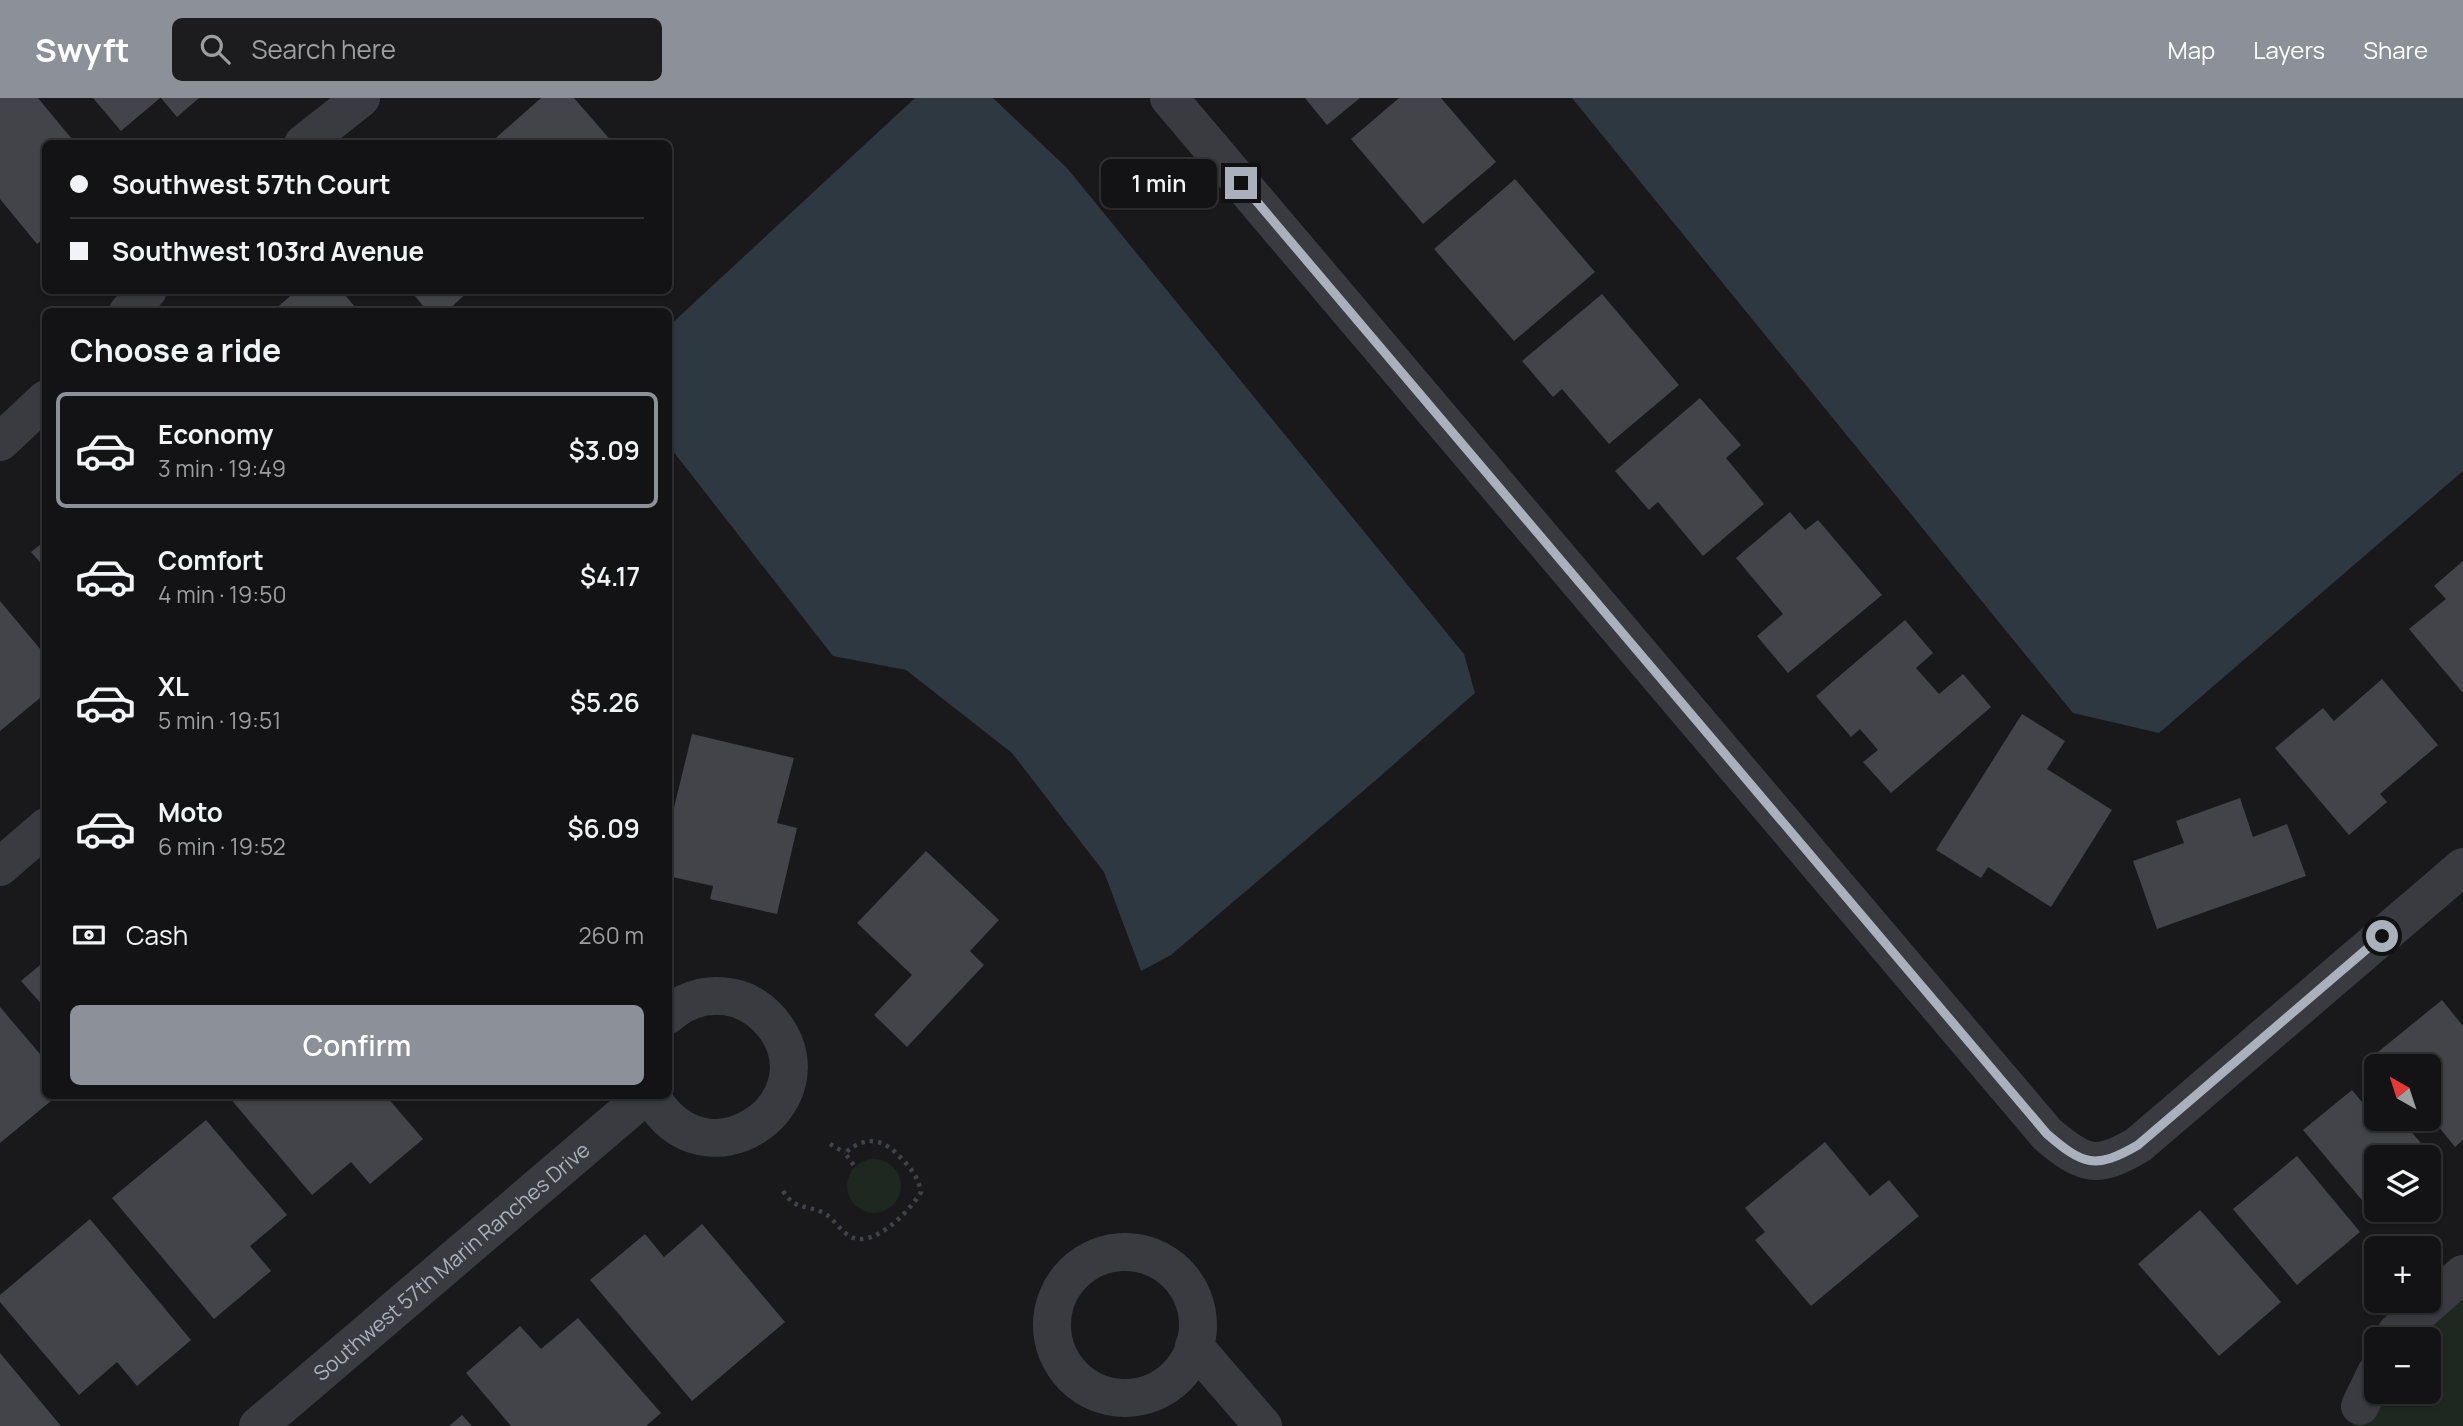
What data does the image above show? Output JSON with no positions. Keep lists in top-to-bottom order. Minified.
{"streets":{"street":["Southwest 57th Marin Ranches Drive"]},"north":"top left","page":{"header":"Swyft","search":"Search here","nav":["Map","Layers","Share"],"banner":["Southwest 57th Court","Southwest 103rd Avenue"],"bubble":"1 min","heading":"Choose a ride","list":[{"name":"Economy","note":"3 min · 19:49","value":"$3.09"},{"name":"Comfort","note":"4 min · 19:50","value":"$4.17"},{"name":"XL","note":"5 min · 19:51","value":"$5.26"},{"name":"Moto","note":"6 min · 19:52","value":"$6.09"}],"pay":["Cash","260 m"],"buttons":"Confirm","map_buttons":["+","−"]}}
